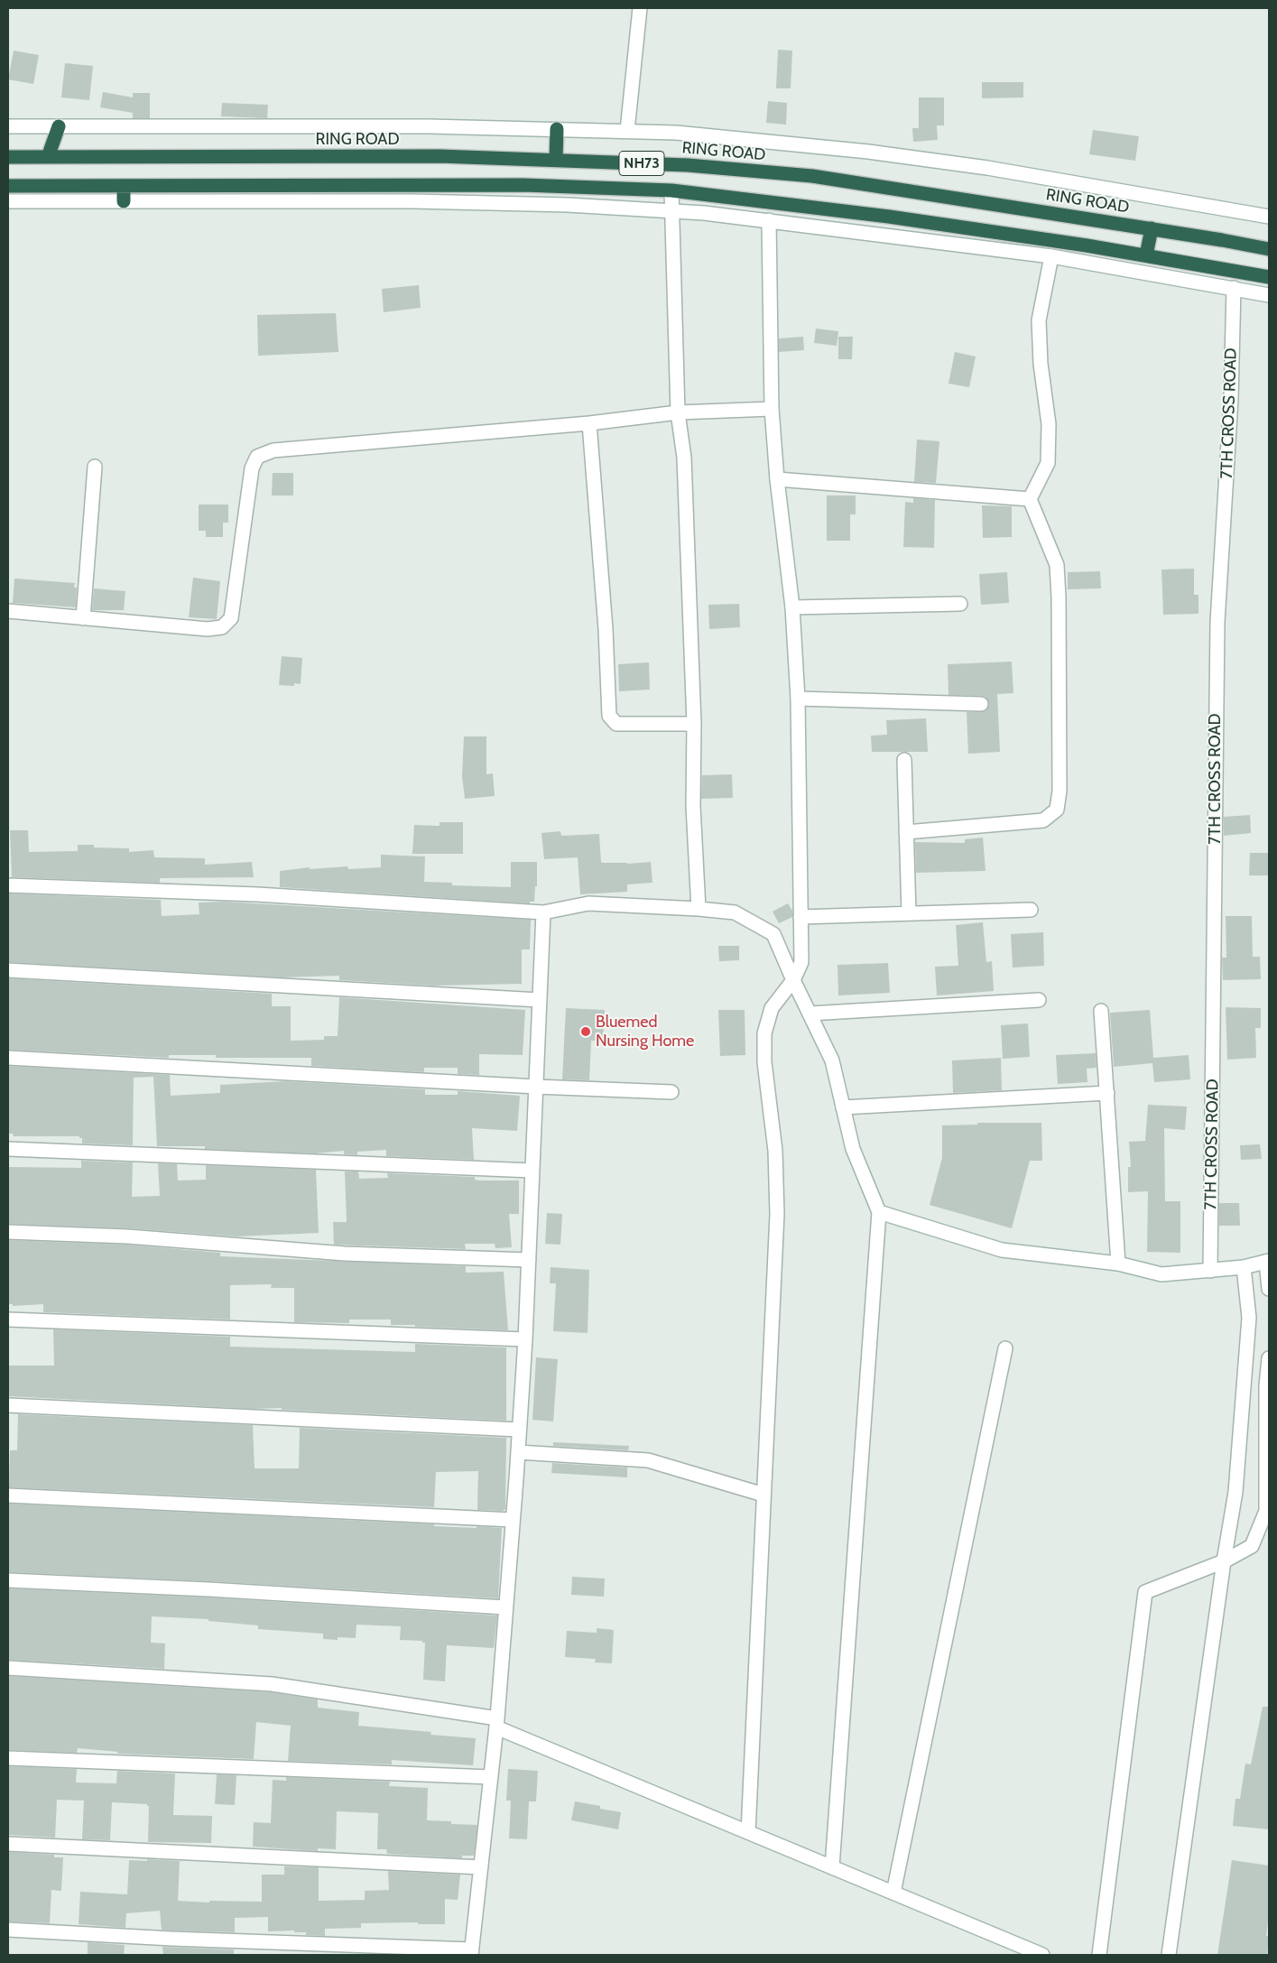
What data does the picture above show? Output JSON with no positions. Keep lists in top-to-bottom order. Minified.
{"streets":{"highway":["RING ROAD","NH73"],"street":["7TH CROSS ROAD"]},"places":["Bluemed Nursing Home"]}
